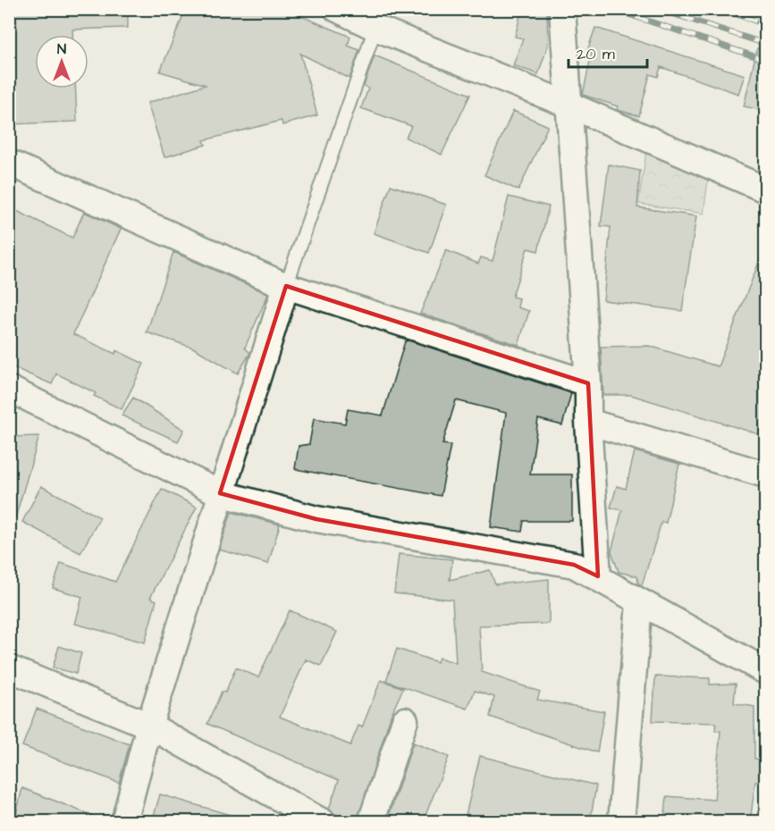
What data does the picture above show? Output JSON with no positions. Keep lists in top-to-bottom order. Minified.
{"scale_bar":"20 m","north":"top"}
